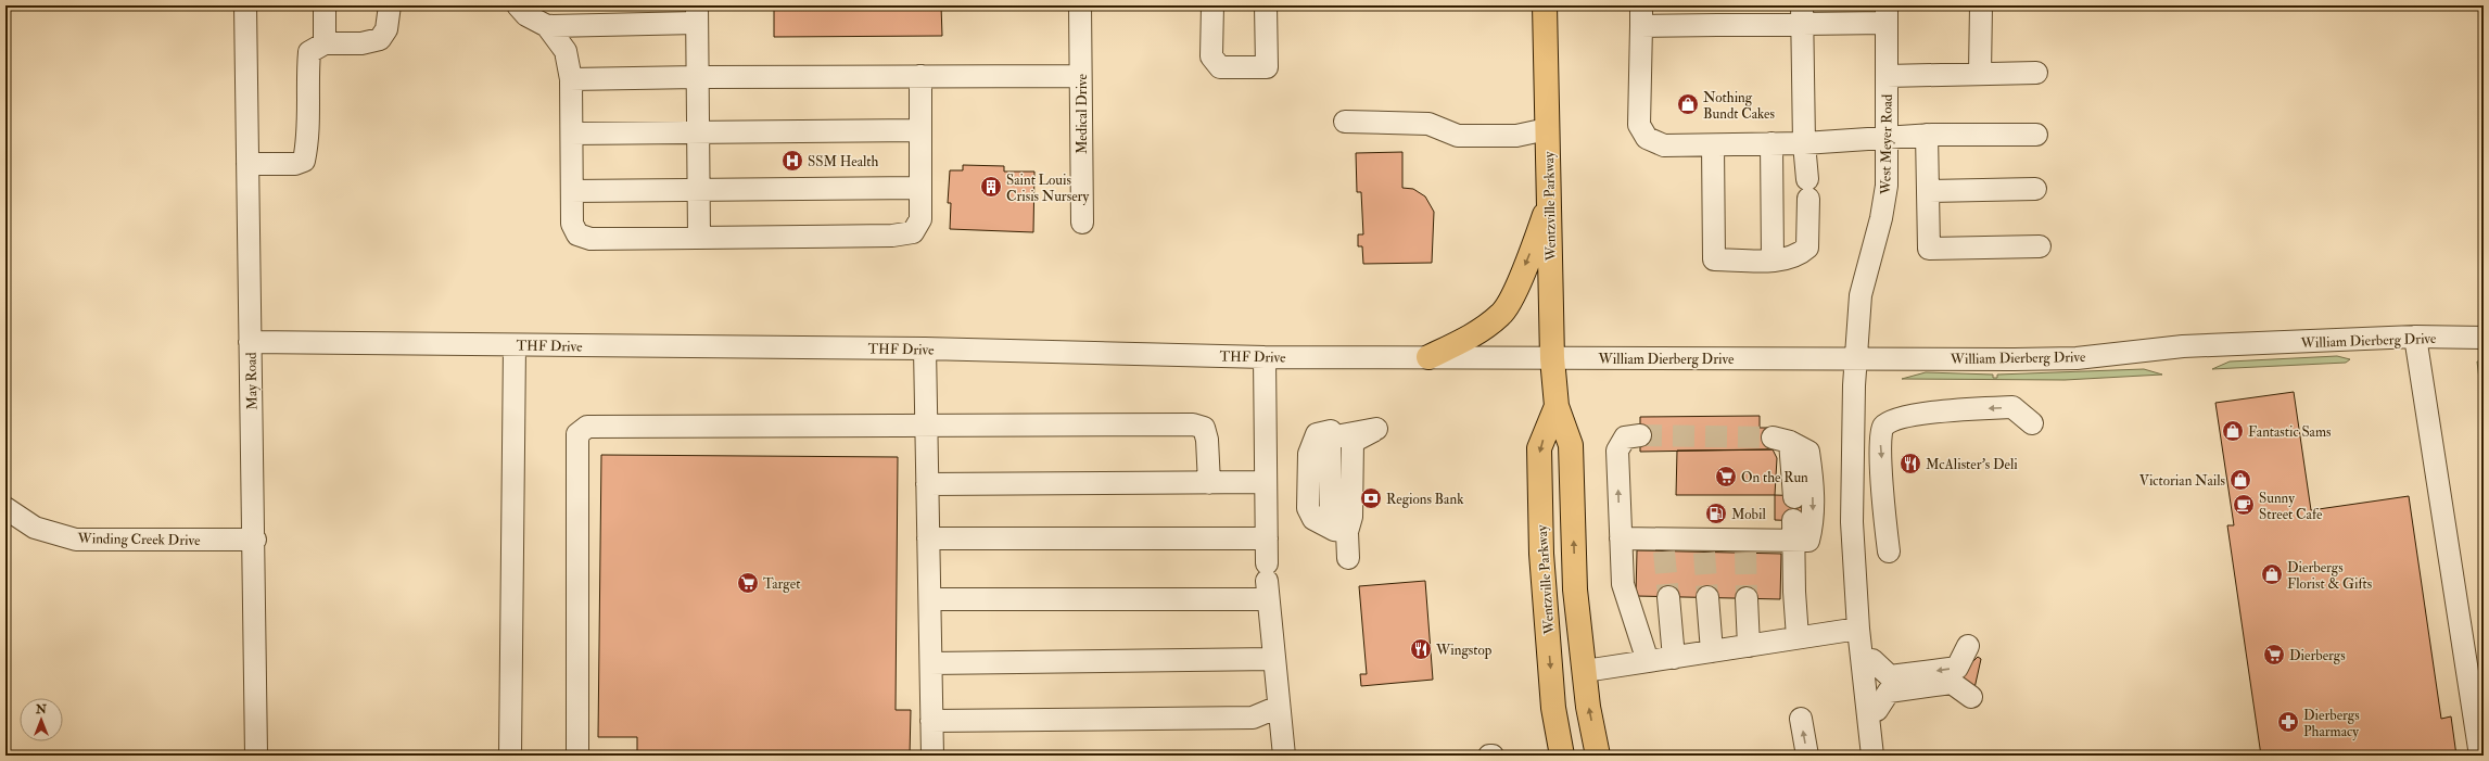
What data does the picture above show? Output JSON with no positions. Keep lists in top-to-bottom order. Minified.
{"streets":{"main road":["Wentzville Parkway"],"street":["Medical Drive","West Meyer Road","William Dierberg Drive","THF Drive","May Road","Winding Creek Drive"]},"crossings":[["West Meyer Road","William Dierberg Drive"],["Wentzville Parkway","William Dierberg Drive"],["Wentzville Parkway","THF Drive"],["William Dierberg Drive","THF Drive"],["THF Drive","May Road"],["May Road","Winding Creek Drive"]],"places":{"shop":["Nothing Bundt Cakes","Fantastic Sams","Victorian Nails","Dierbergs Florist & Gifts"],"hospital":["SSM Health"],"building":["Saint Louis Crisis Nursery"],"restaurant":["McAlister's Deli","Wingstop"],"supermarket":["On the Run","Target","Dierbergs"],"bank":["Regions Bank"],"cafe":["Sunny Street Cafe"],"fuel station":["Mobil"],"pharmacy":["Dierbergs Pharmacy"]},"north":"top"}
